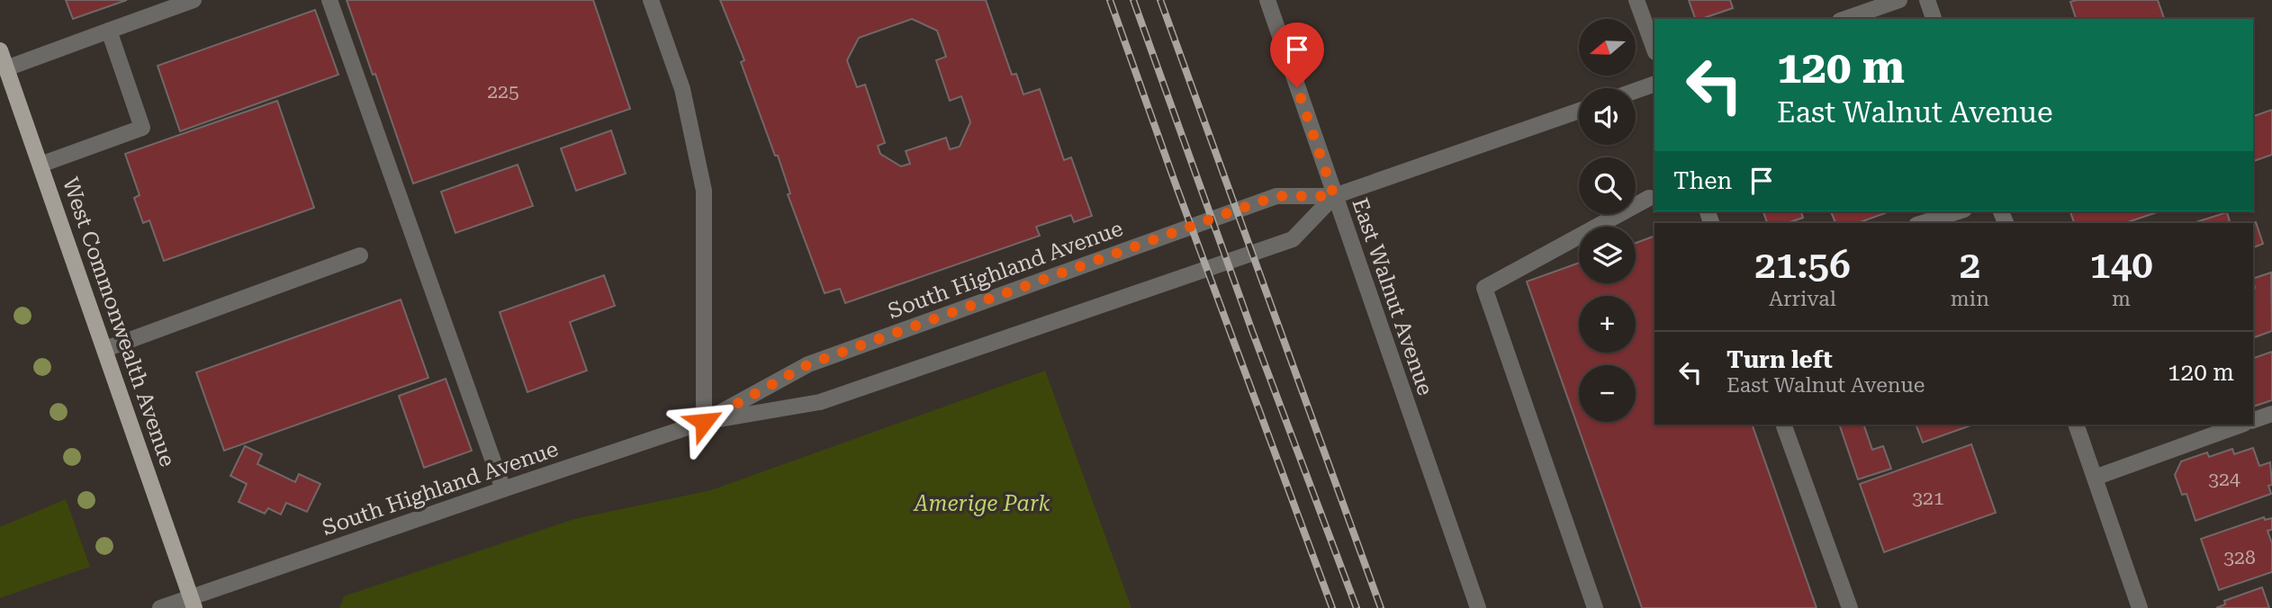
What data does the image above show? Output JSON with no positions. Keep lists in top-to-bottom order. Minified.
{"streets":{"main road":["West Commonwealth Avenue"],"street":["South Highland Avenue","East Walnut Avenue"]},"crossings":[["South Highland Avenue","East Walnut Avenue"],["South Highland Avenue","West Commonwealth Avenue"]],"parks":["Amerige Park"],"house_numbers":["225","324","321","328"],"north":"left","page":{"map_buttons":["+","−"],"turn":["120 m","East Walnut Avenue"],"then":"Then","eta":["21:56","Arrival","2","min","140","m"],"list":[{"name":"Turn left","note":"East Walnut Avenue","value":"120 m"}]}}
